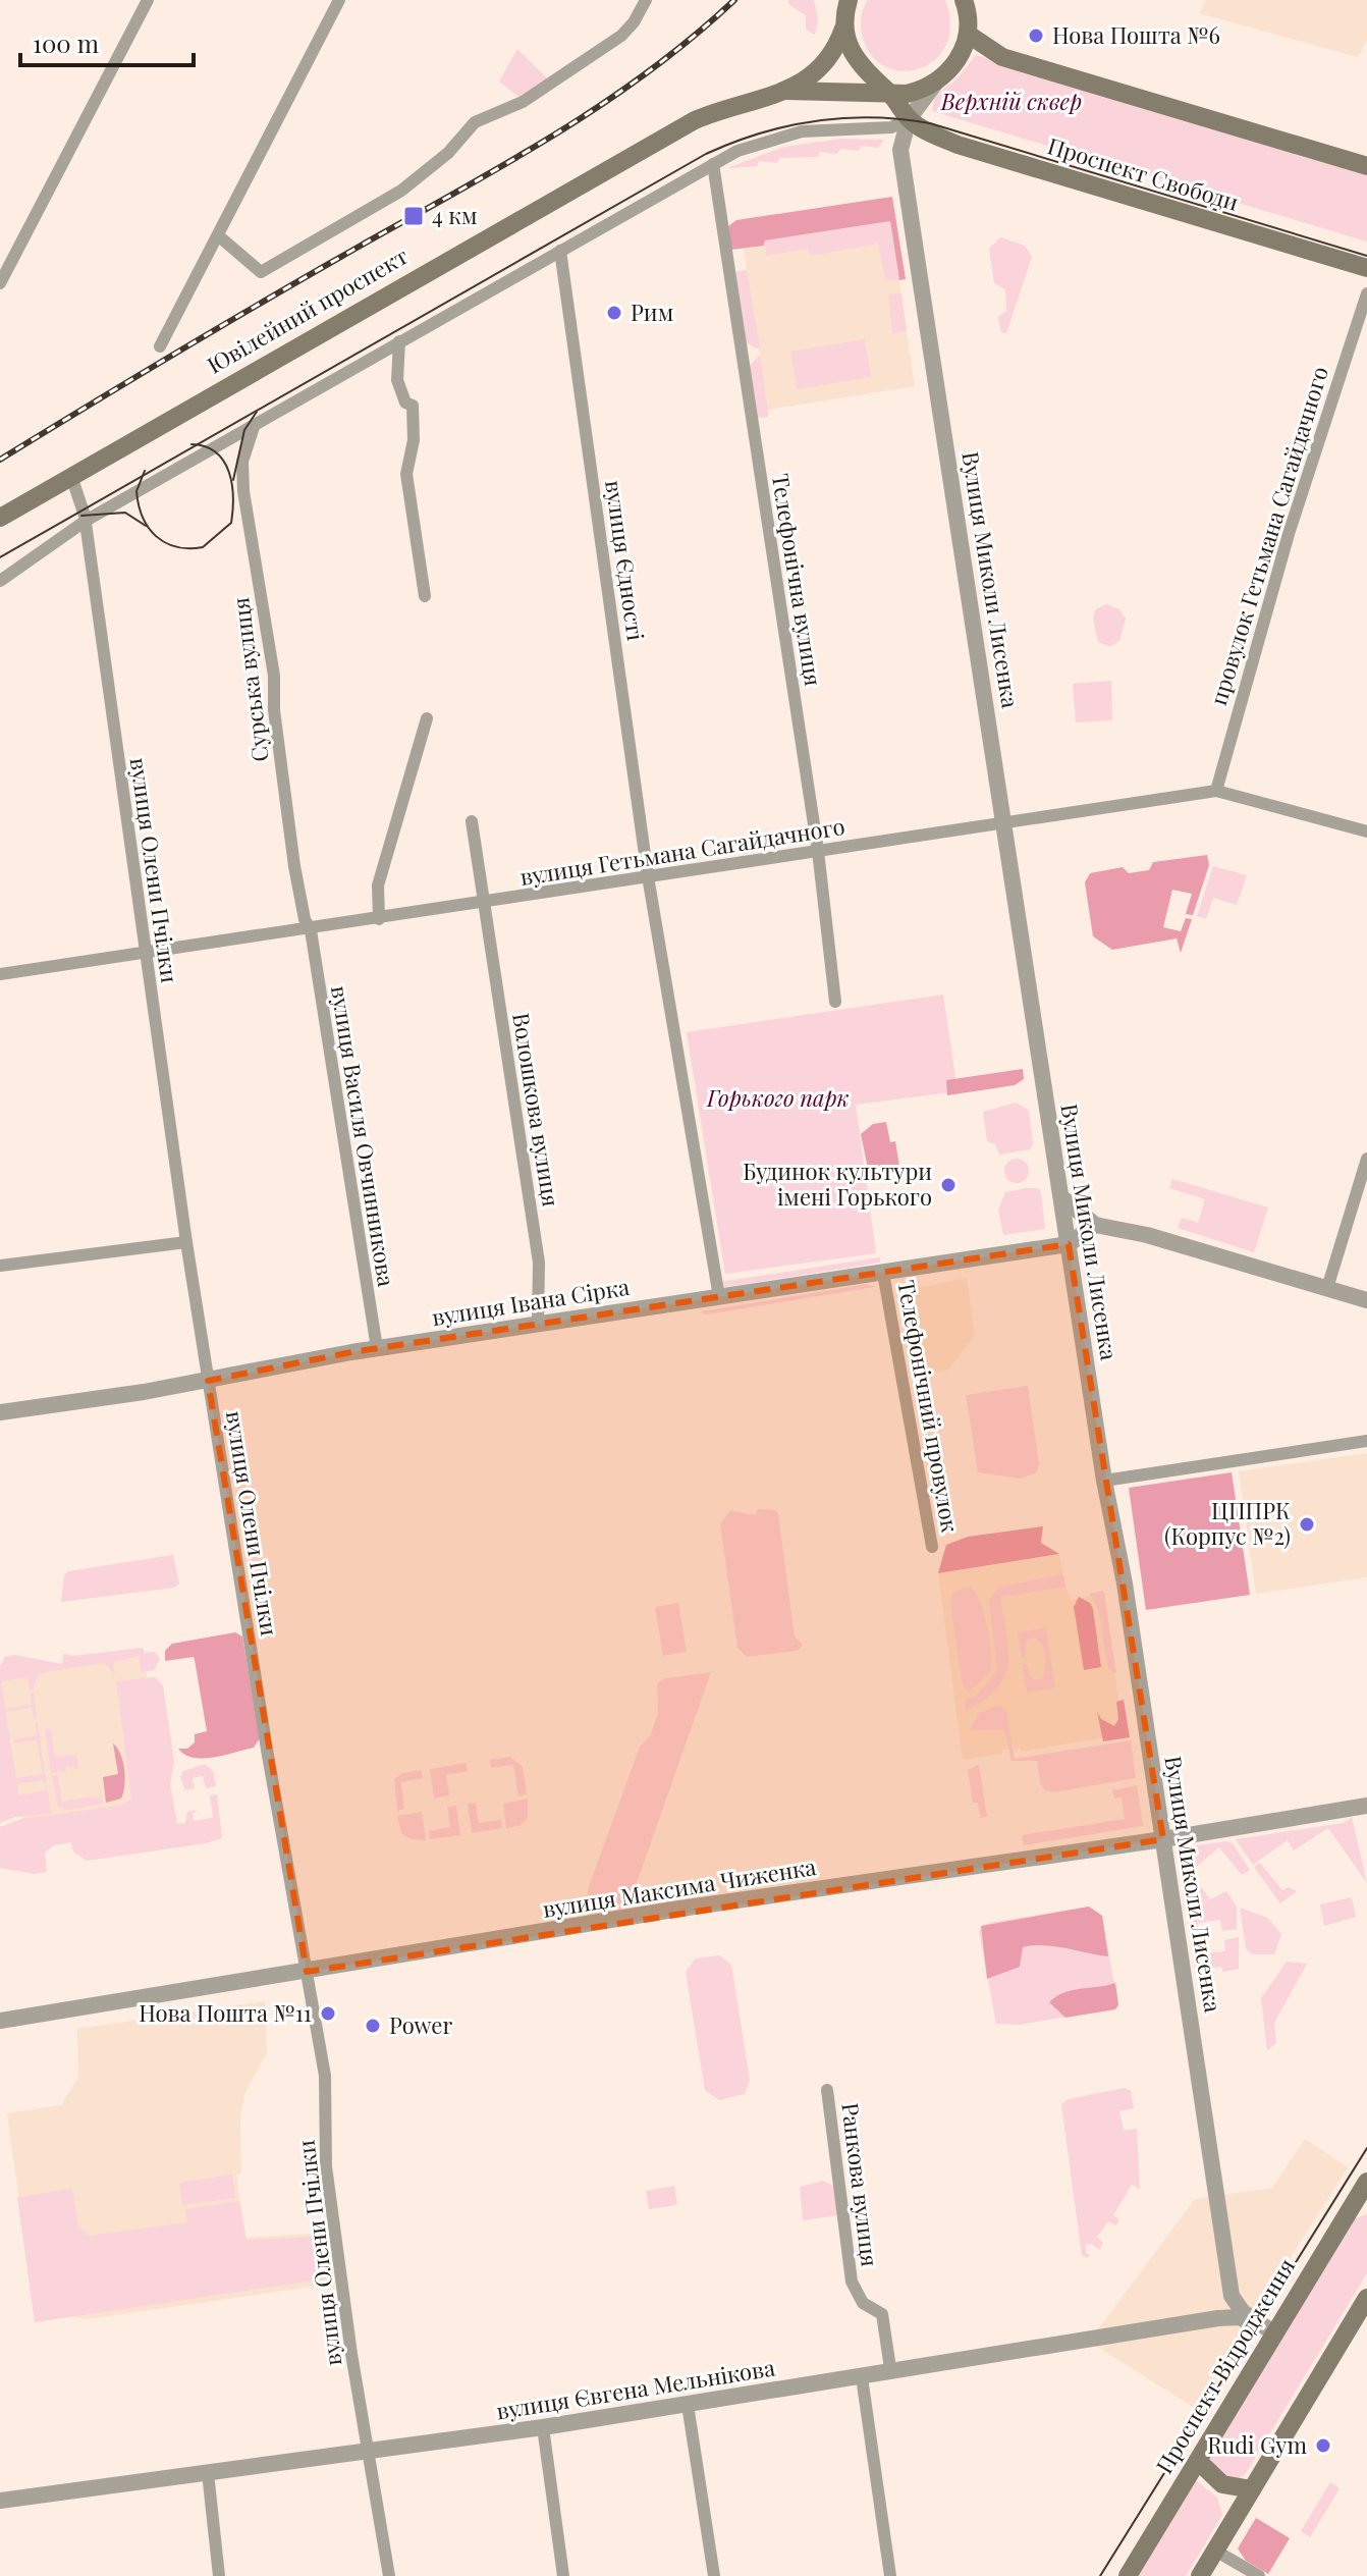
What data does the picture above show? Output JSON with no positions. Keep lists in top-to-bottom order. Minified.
{"streets":{"main road":["Проспект Свободи","Ювілейний проспект","Проспект Відродження"],"street":["провулок Гетьмана Сагайдачного","вулиця Єдності","Телефонічна вулиця","Вулиця Миколи Лисенка","Сурська вулиця","вулиця Гетьмана Сагайдачного","вулиця Олени Пчілки","Волошкова вулиця","вулиця Василя Овчинникова","вулиця Івана Сірка","Телефонічний провулок","вулиця Максима Чиженка","Ранкова вулиця","вулиця Євгена Мельнікова"]},"crossings":[["Проспект Свободи","Вулиця Миколи Лисенка"],["Ювілейний проспект","вулиця Олени Пчілки"],["провулок Гетьмана Сагайдачного","вулиця Гетьмана Сагайдачного"],["вулиця Єдності","вулиця Гетьмана Сагайдачного"],["вулиця Єдності","вулиця Івана Сірка"],["Телефонічна вулиця","вулиця Гетьмана Сагайдачного"],["Вулиця Миколи Лисенка","вулиця Гетьмана Сагайдачного"],["Вулиця Миколи Лисенка","вулиця Івана Сірка"],["Вулиця Миколи Лисенка","вулиця Максима Чиженка"],["Сурська вулиця","вулиця Гетьмана Сагайдачного"],["Сурська вулиця","вулиця Василя Овчинникова"],["вулиця Гетьмана Сагайдачного","вулиця Олени Пчілки"],["вулиця Гетьмана Сагайдачного","Волошкова вулиця"],["вулиця Гетьмана Сагайдачного","вулиця Василя Овчинникова"],["вулиця Олени Пчілки","вулиця Івана Сірка"],["вулиця Олени Пчілки","вулиця Максима Чиженка"],["вулиця Олени Пчілки","вулиця Євгена Мельнікова"],["Волошкова вулиця","вулиця Івана Сірка"],["вулиця Василя Овчинникова","вулиця Івана Сірка"],["вулиця Івана Сірка","Телефонічний провулок"],["Ранкова вулиця","вулиця Євгена Мельнікова"],["Проспект Відродження","вулиця Євгена Мельнікова"]],"parks":["Верхній сквер","Горького парк"],"places":{"other":["Нова Пошта №6","Рим","Будинок культури імені Горького","ЦППРК (Корпус №2)","Нова Пошта №11","Power","Rudi Gym"],"transit":["4 км"]},"scale_bar":"100 m"}
